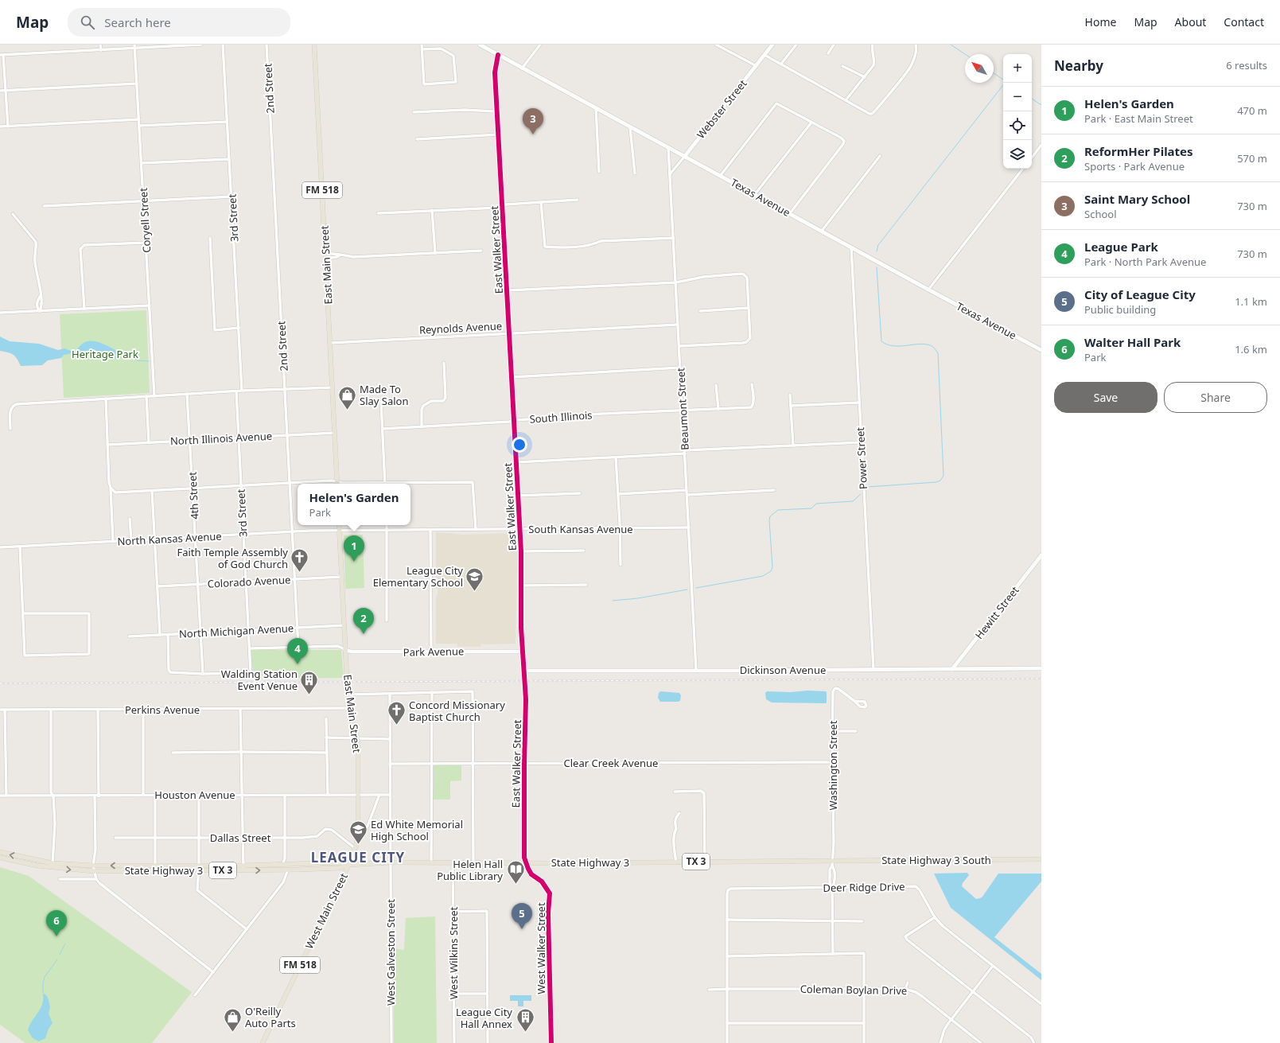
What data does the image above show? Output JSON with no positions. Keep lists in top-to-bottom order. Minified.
{"streets":{"main road":["FM 518","East Main Street","State Highway 3 South","TX 3","State Highway 3","West Main Street"],"street":["2nd Street","Webster Street","Texas Avenue","3rd Street","Coryell Street","East Walker Street","Reynolds Avenue","Beaumont Street","South Illinois","North Illinois Avenue","Power Street","4th Street","South Kansas Avenue","North Kansas Avenue","Colorado Avenue","Hewitt Street","North Michigan Avenue","Park Avenue","Dickinson Avenue","Perkins Avenue","Clear Creek Avenue","Washington Street","Houston Avenue","Dallas Street","Deer Ridge Drive","West Walker Street","West Galveston Street","West Wilkins Street","Coleman Boylan Drive"]},"crossings":[["2nd Street","North Illinois Avenue"],["2nd Street","North Kansas Avenue"],["2nd Street","Colorado Avenue"],["2nd Street","North Michigan Avenue"],["Webster Street","Texas Avenue"],["Webster Street","Beaumont Street"],["Texas Avenue","East Walker Street"],["Texas Avenue","Beaumont Street"],["Texas Avenue","Power Street"],["3rd Street","North Illinois Avenue"],["3rd Street","4th Street"],["3rd Street","North Kansas Avenue"],["3rd Street","Colorado Avenue"],["3rd Street","North Michigan Avenue"],["East Walker Street","Reynolds Avenue"],["East Walker Street","South Illinois"],["East Walker Street","South Kansas Avenue"],["East Walker Street","Park Avenue"],["East Walker Street","Dickinson Avenue"],["East Walker Street","Clear Creek Avenue"],["East Walker Street","State Highway 3"],["East Walker Street","West Walker Street"],["East Main Street","Reynolds Avenue"],["East Main Street","North Illinois Avenue"],["East Main Street","South Kansas Avenue"],["East Main Street","North Kansas Avenue"],["East Main Street","Colorado Avenue"],["East Main Street","North Michigan Avenue"],["East Main Street","Park Avenue"],["East Main Street","Perkins Avenue"],["East Main Street","Houston Avenue"],["East Main Street","Dallas Street"],["East Main Street","State Highway 3"],["East Main Street","West Main Street"],["Reynolds Avenue","Beaumont Street"],["Beaumont Street","South Illinois"],["Beaumont Street","South Kansas Avenue"],["Beaumont Street","Dickinson Avenue"],["North Illinois Avenue","4th Street"],["Power Street","Dickinson Avenue"],["4th Street","North Kansas Avenue"],["4th Street","Colorado Avenue"],["4th Street","North Michigan Avenue"],["South Kansas Avenue","North Kansas Avenue"],["Hewitt Street","Dickinson Avenue"],["Clear Creek Avenue","Washington Street"],["Clear Creek Avenue","West Galveston Street"],["Washington Street","State Highway 3 South"],["Washington Street","State Highway 3"],["Washington Street","Deer Ridge Drive"],["Houston Avenue","West Galveston Street"],["State Highway 3 South","State Highway 3"],["State Highway 3","West Main Street"],["State Highway 3","West Walker Street"],["State Highway 3","West Galveston Street"],["State Highway 3","West Wilkins Street"]],"districts":["LEAGUE CITY"],"parks":["Heritage Park"],"places":{"shop":["Made To Slay Salon","O'Reilly Auto Parts"],"church":["Faith Temple Assembly of God Church","Concord Missionary Baptist Church"],"school or university":["League City Elementary School","Ed White Memorial High School"],"building":["Walding Station Event Venue","League City Hall Annex"],"library":["Helen Hall Public Library"]},"north":"top left","page":{"header":"Map","search":"Search here","nav":["Home","Map","About","Contact"],"heading":["Nearby","6 results"],"map_buttons":["+","−"],"list":[{"mark":"1","name":"Helen's Garden","note":"Park · East Main Street","value":"470 m"},{"mark":"2","name":"ReformHer Pilates","note":"Sports · Park Avenue","value":"570 m"},{"mark":"3","name":"Saint Mary School","note":"School","value":"730 m"},{"mark":"4","name":"League Park","note":"Park · North Park Avenue","value":"730 m"},{"mark":"5","name":"City of League City","note":"Public building","value":"1.1 km"},{"mark":"6","name":"Walter Hall Park","note":"Park","value":"1.6 km"}],"pins":["3","1","2","4","5","6"],"buttons":["Save","Share"],"popup":["Helen's Garden","Park"]}}
